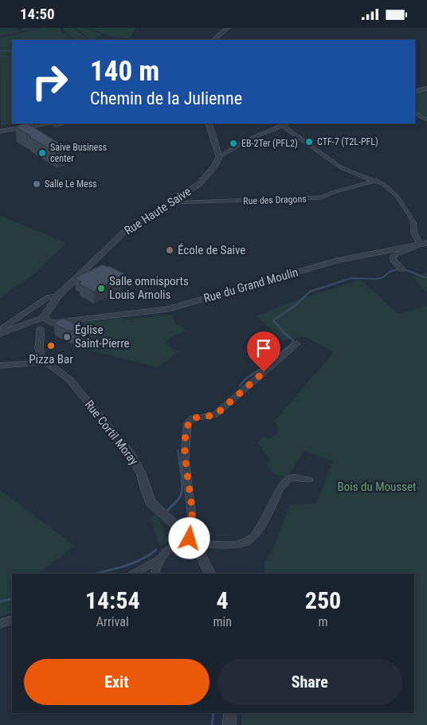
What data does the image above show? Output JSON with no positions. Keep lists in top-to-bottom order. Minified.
{"streets":{"street":["Rue des Dragons","Rue Haute Saive","Rue du Grand Moulin","Rue Cortil Moray"]},"crossings":[["Rue des Dragons","Rue Haute Saive"],["Rue Haute Saive","Rue du Grand Moulin"]],"parks":["Bois du Mousset"],"places":["CTF-7 (T2L-PFL)","EB-2Ter (PFL2)","Saive Business center","Salle Le Mess","École de Saive","Salle omnisports Louis Arnolis","Église Saint-Pierre","Pizza Bar"],"page":{"status":"14:50","turn":["140 m","Chemin de la Julienne"],"eta":["14:54","Arrival","4","min","250","m"],"buttons":["Exit","Share"]}}
